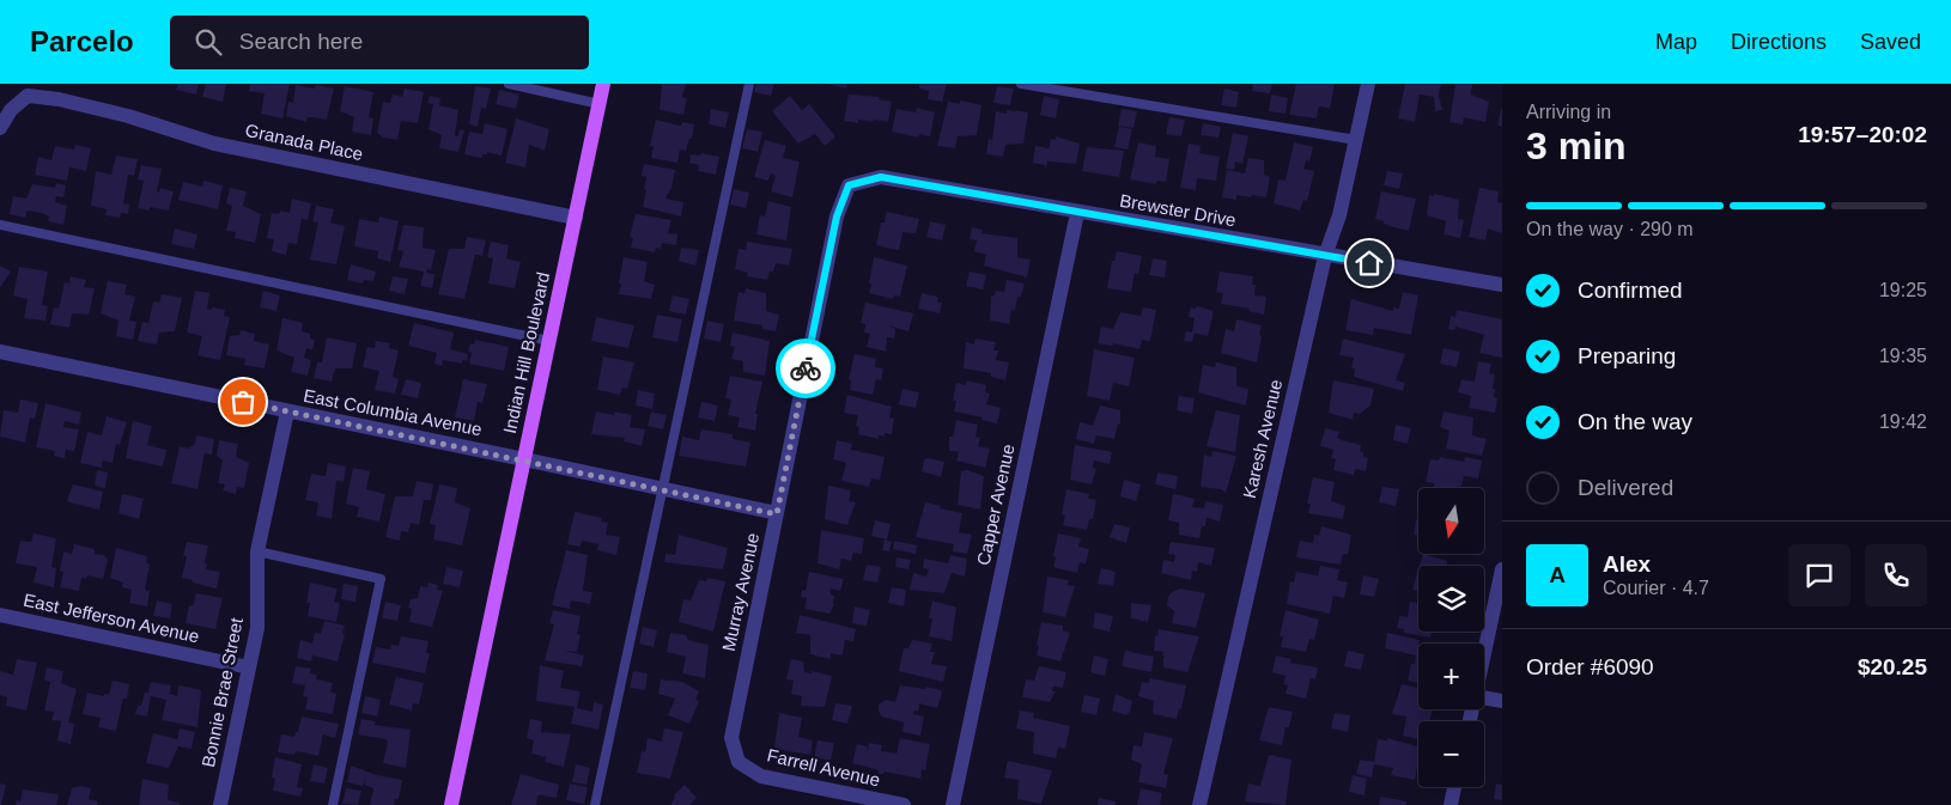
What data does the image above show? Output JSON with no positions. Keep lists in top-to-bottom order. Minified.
{"streets":{"main road":["Indian Hill Boulevard"],"street":["Granada Place","Brewster Drive","East Columbia Avenue","Karesh Avenue","Capper Avenue","Murray Avenue","East Jefferson Avenue","Bonnie Brae Street","Farrell Avenue"]},"crossings":[["Granada Place","Indian Hill Boulevard"],["Brewster Drive","Karesh Avenue"],["Brewster Drive","Capper Avenue"],["Brewster Drive","Murray Avenue"],["Indian Hill Boulevard","East Columbia Avenue"],["East Columbia Avenue","Murray Avenue"],["East Columbia Avenue","Bonnie Brae Street"],["Murray Avenue","Farrell Avenue"],["East Jefferson Avenue","Bonnie Brae Street"]],"north":"bottom","page":{"header":"Parcelo","search":"Search here","nav":["Map","Directions","Saved"],"heading":["3 min","Arriving in","19:57–20:02"],"panel":["Alex","Courier · 4.7","Order #6090","$20.25"],"bar":"On the way · 290 m","list":[["Confirmed","19:25"],["Preparing","19:35"],["On the way","19:42"],"Delivered"],"map_buttons":["+","−"],"round":"A"}}
